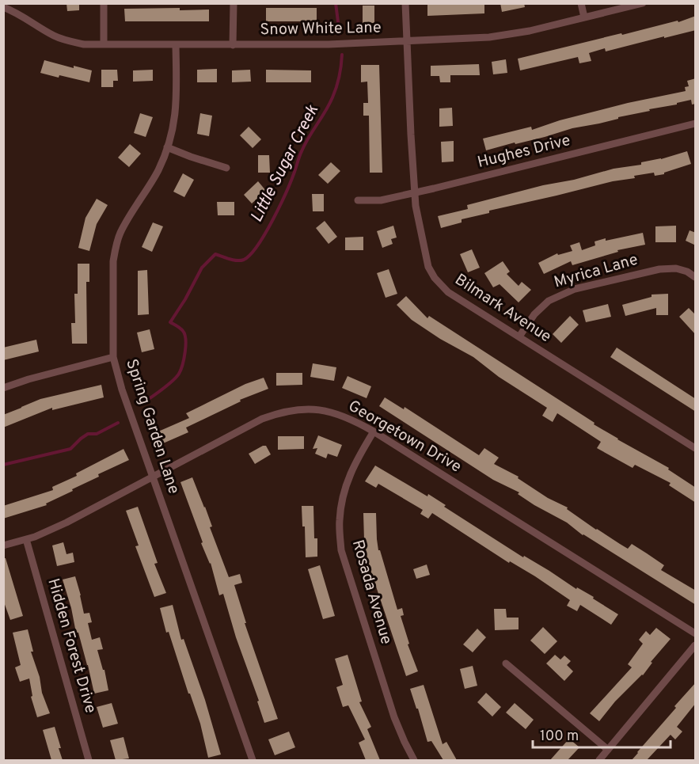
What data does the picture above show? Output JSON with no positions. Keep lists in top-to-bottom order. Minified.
{"streets":{"street":["Snow White Lane","Hughes Drive","Myrica Lane","Bilmark Avenue","Spring Garden Lane","Georgetown Drive","Rosada Avenue","Hidden Forest Drive"]},"crossings":[["Snow White Lane","Bilmark Avenue"],["Snow White Lane","Spring Garden Lane"],["Hughes Drive","Bilmark Avenue"],["Myrica Lane","Bilmark Avenue"],["Spring Garden Lane","Georgetown Drive"],["Georgetown Drive","Rosada Avenue"],["Georgetown Drive","Hidden Forest Drive"]],"water":["Little Sugar Creek"],"scale_bar":"100 m"}
